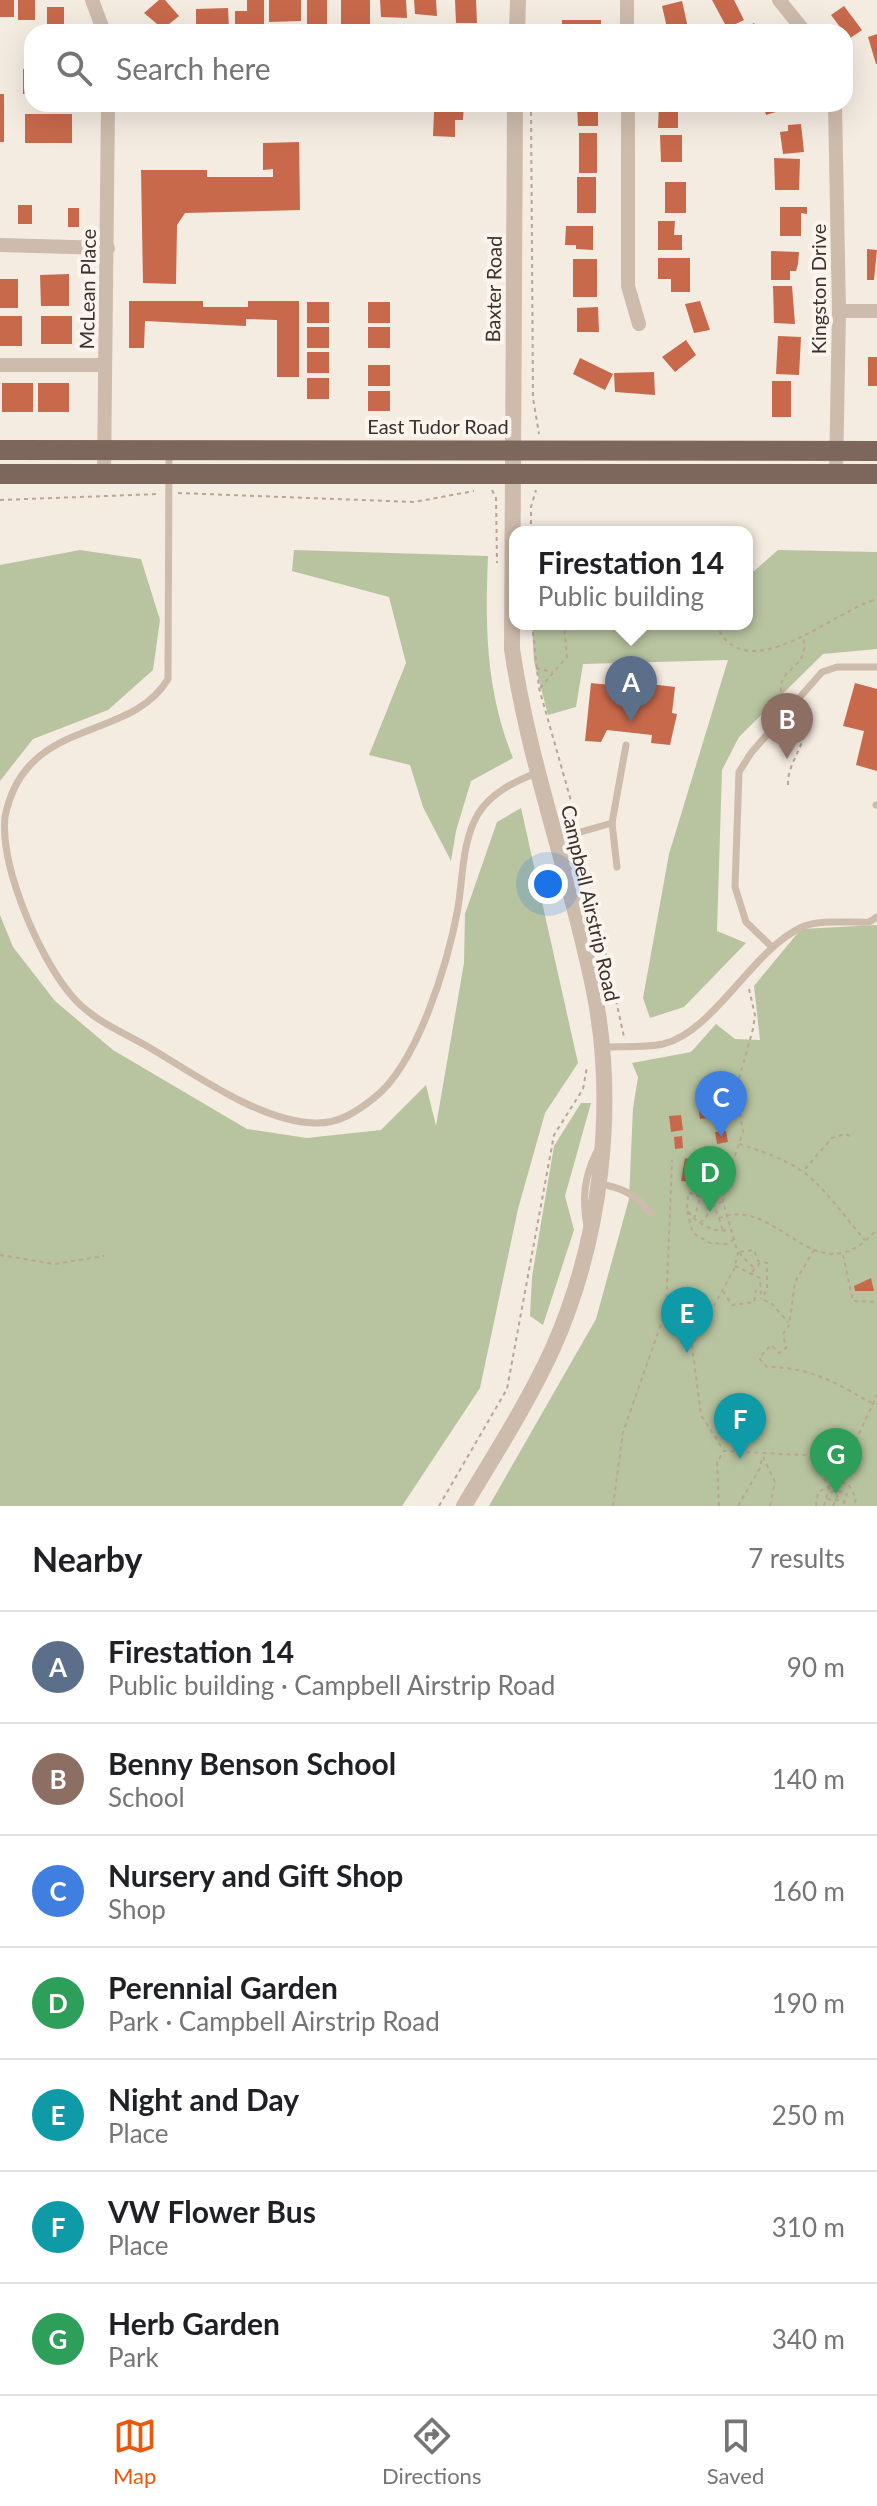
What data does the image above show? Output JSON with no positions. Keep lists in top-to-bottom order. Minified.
{"streets":{"main road":["East Tudor Road"],"street":["McLean Place","Baxter Road","Kingston Drive","Campbell Airstrip Road"]},"crossings":[["McLean Place","East Tudor Road"],["Baxter Road","East Tudor Road"],["Baxter Road","Campbell Airstrip Road"],["Kingston Drive","East Tudor Road"]],"page":{"search":"Search here","popup":["Firestation 14","Public building"],"pins":["A","B","C","D","E","F","G"],"heading":["Nearby","7 results"],"list":[{"mark":"A","name":"Firestation 14","note":"Public building · Campbell Airstrip Road","value":"90 m"},{"mark":"B","name":"Benny Benson School","note":"School","value":"140 m"},{"mark":"C","name":"Nursery and Gift Shop","note":"Shop","value":"160 m"},{"mark":"D","name":"Perennial Garden","note":"Park · Campbell Airstrip Road","value":"190 m"},{"mark":"E","name":"Night and Day","note":"Place","value":"250 m"},{"mark":"F","name":"VW Flower Bus","note":"Place","value":"310 m"},{"mark":"G","name":"Herb Garden","note":"Park","value":"340 m"}],"nav":["Map","Directions","Saved"]}}
